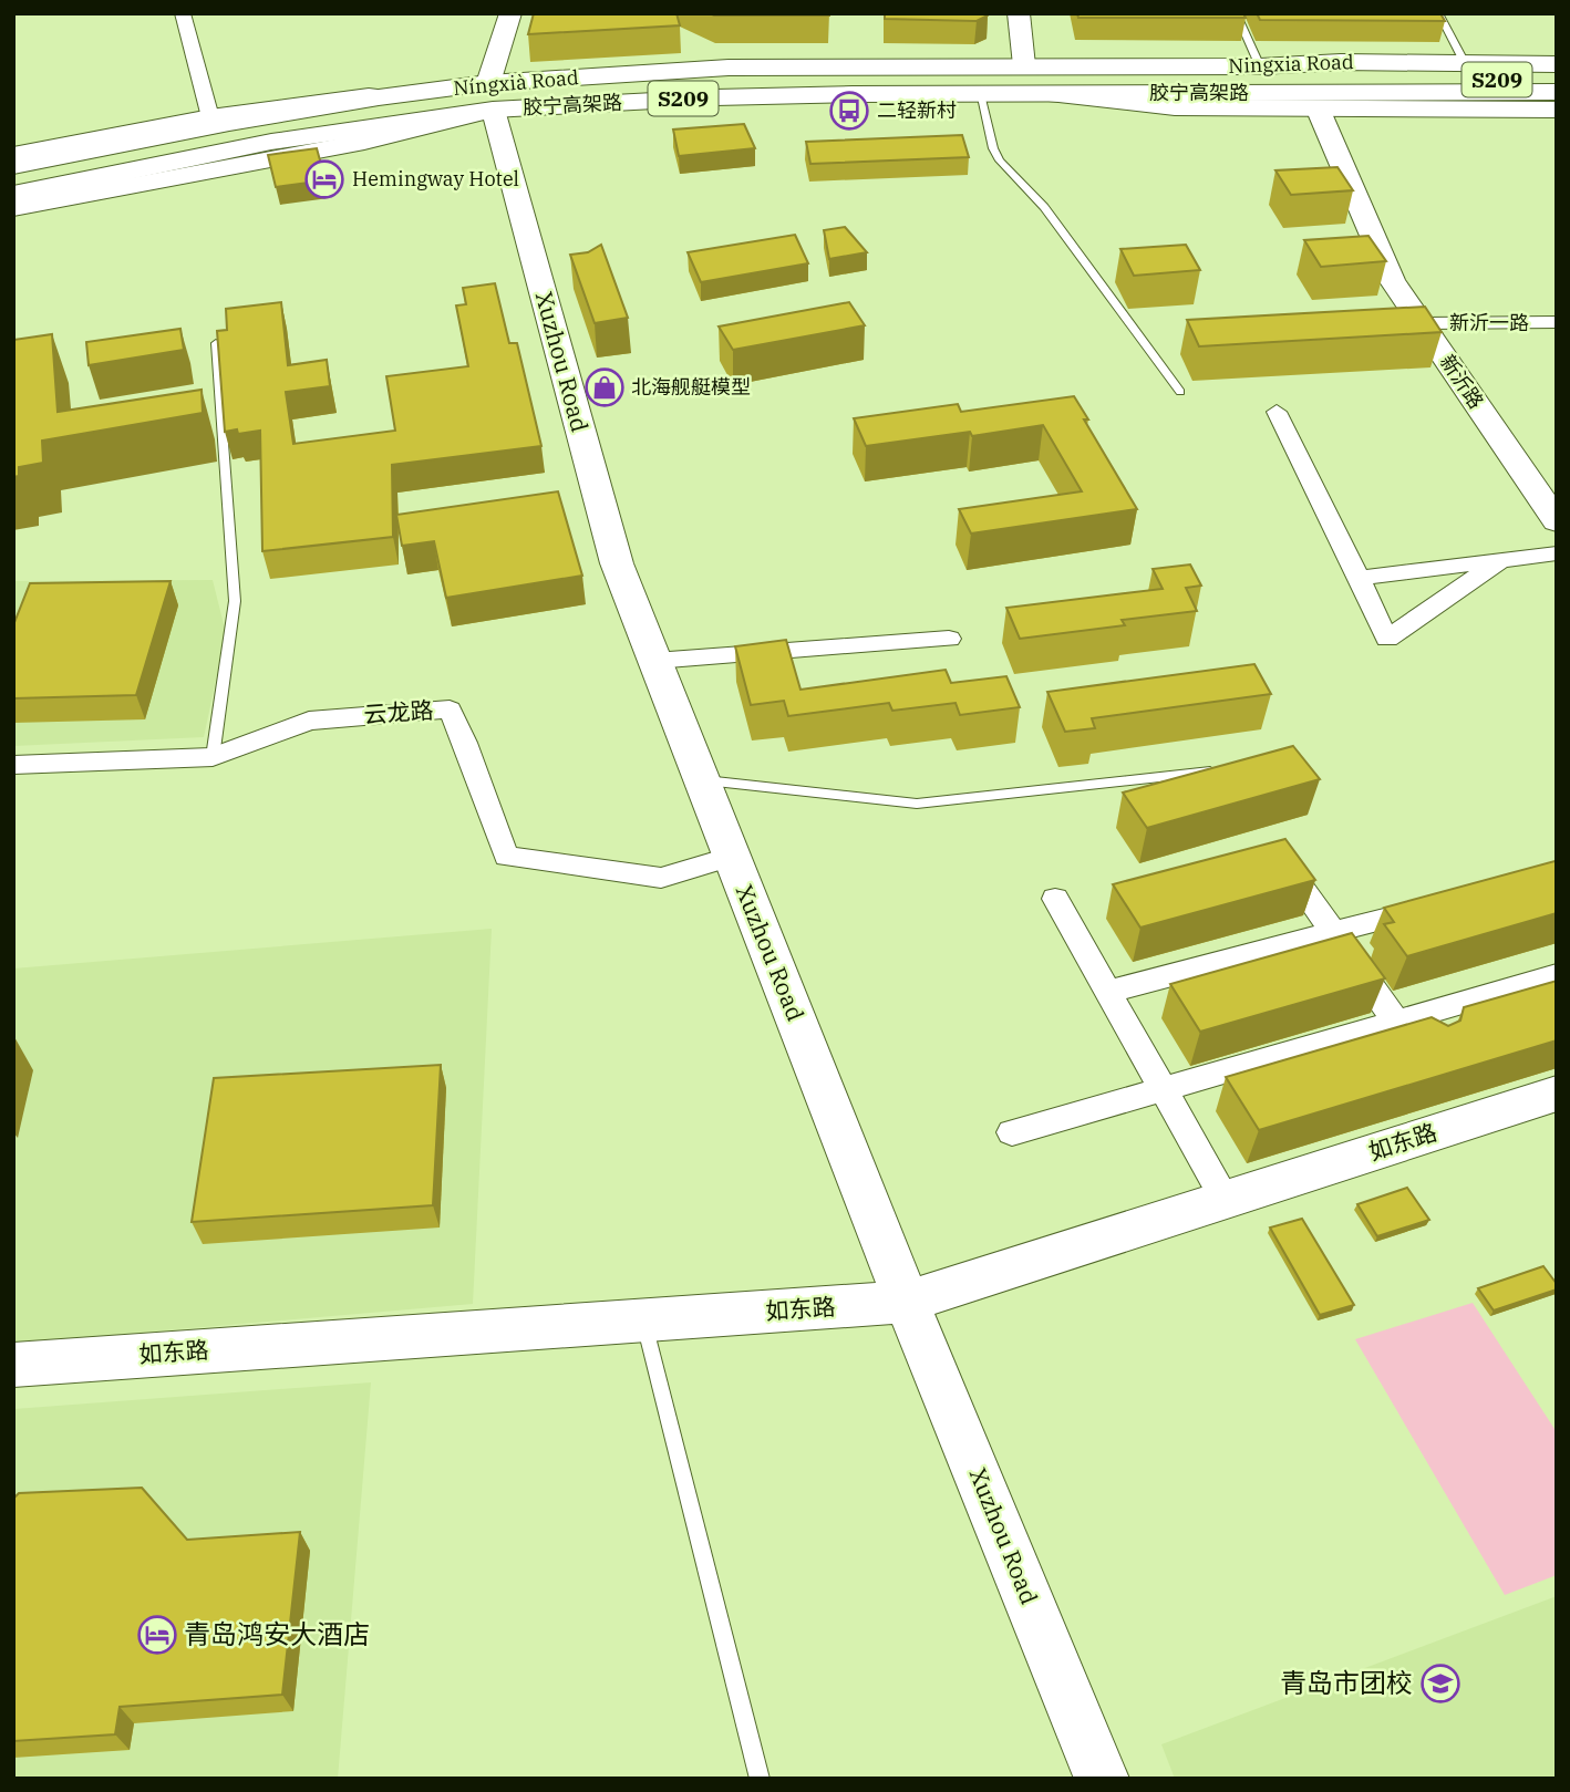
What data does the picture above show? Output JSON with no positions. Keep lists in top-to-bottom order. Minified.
{"streets":{"main road":["Ningxia Road","S209","Níngxià Road","胶宁高架路"],"street":["新沂一路","Xuzhou Road","新沂路","云龙路","如东路"]},"crossings":[["Ningxia Road","Níngxià Road"],["Ningxia Road","胶宁高架路"],["Ningxia Road","新沂路"],["Níngxià Road","胶宁高架路"],["Níngxià Road","Xuzhou Road"],["胶宁高架路","Xuzhou Road"],["新沂一路","新沂路"],["Xuzhou Road","云龙路"],["Xuzhou Road","如东路"]],"places":{"bus stop":["二轻新村"],"hotel":["Hemingway Hotel","青岛鸿安大酒店"],"shop":["北海舰艇模型"],"school or university":["青岛市团校"]}}
